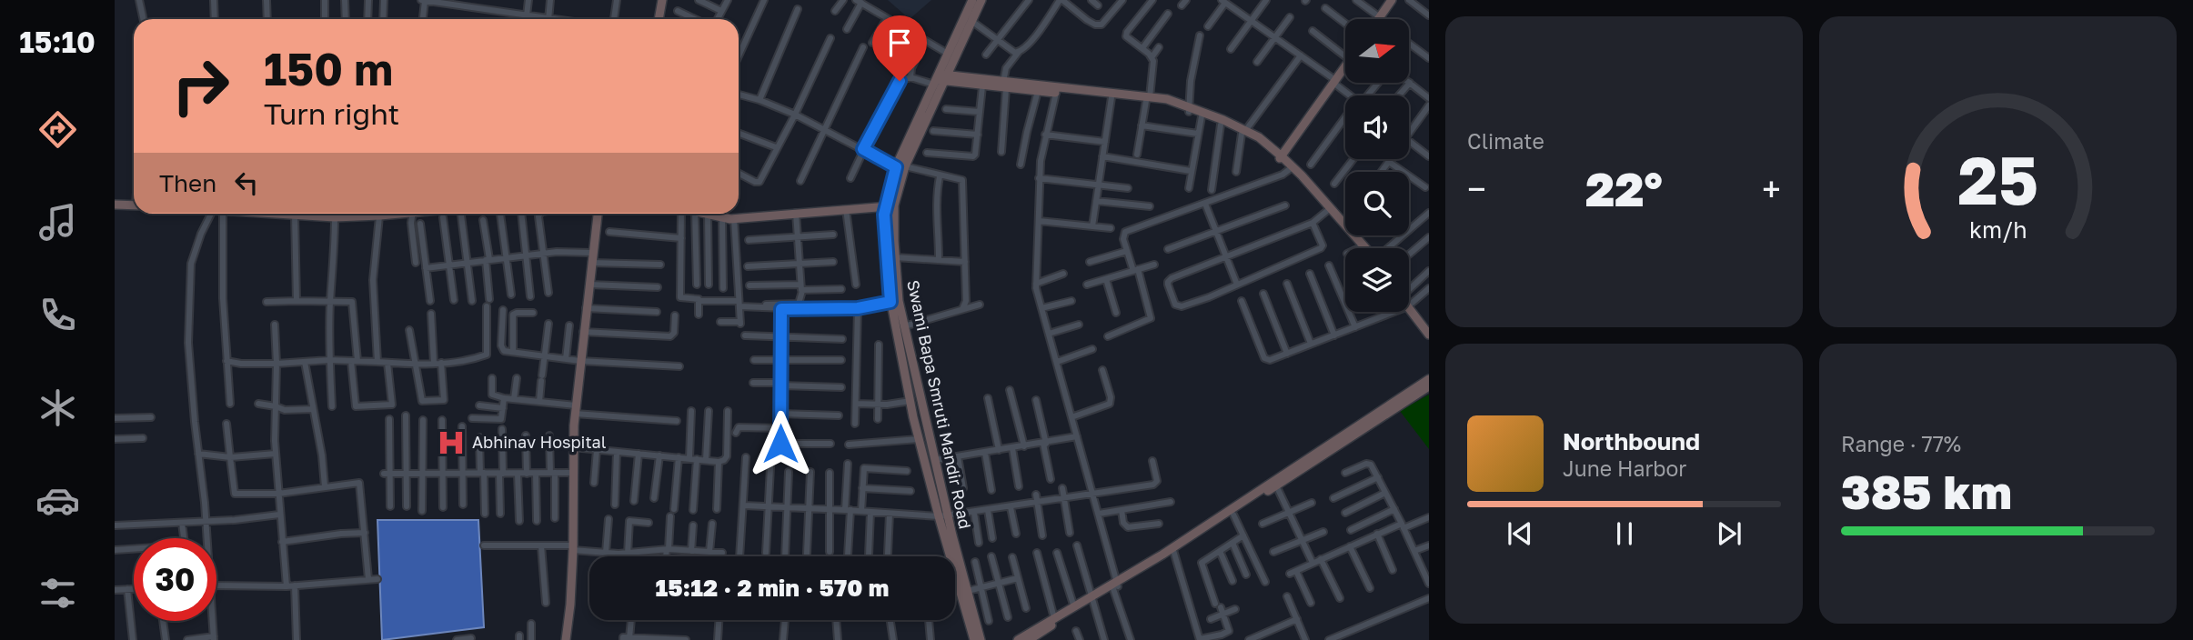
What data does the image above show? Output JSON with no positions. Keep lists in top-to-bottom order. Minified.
{"streets":{"street":["Swami Bapa Smruti Mandir Road"]},"places":{"hospital":["Abhinav Hospital"]},"north":"right","page":{"tabs":"15:10","tile":["Climate",["Range · 77%","385 km"]],"turn":["150 m","Turn right"],"then":"Then","heat":["−","22°","+"],"song":["Northbound","June Harbor"],"limit":"30","trip":"15:12 · 2 min · 570 m","gauge":["25","km/h"]}}
